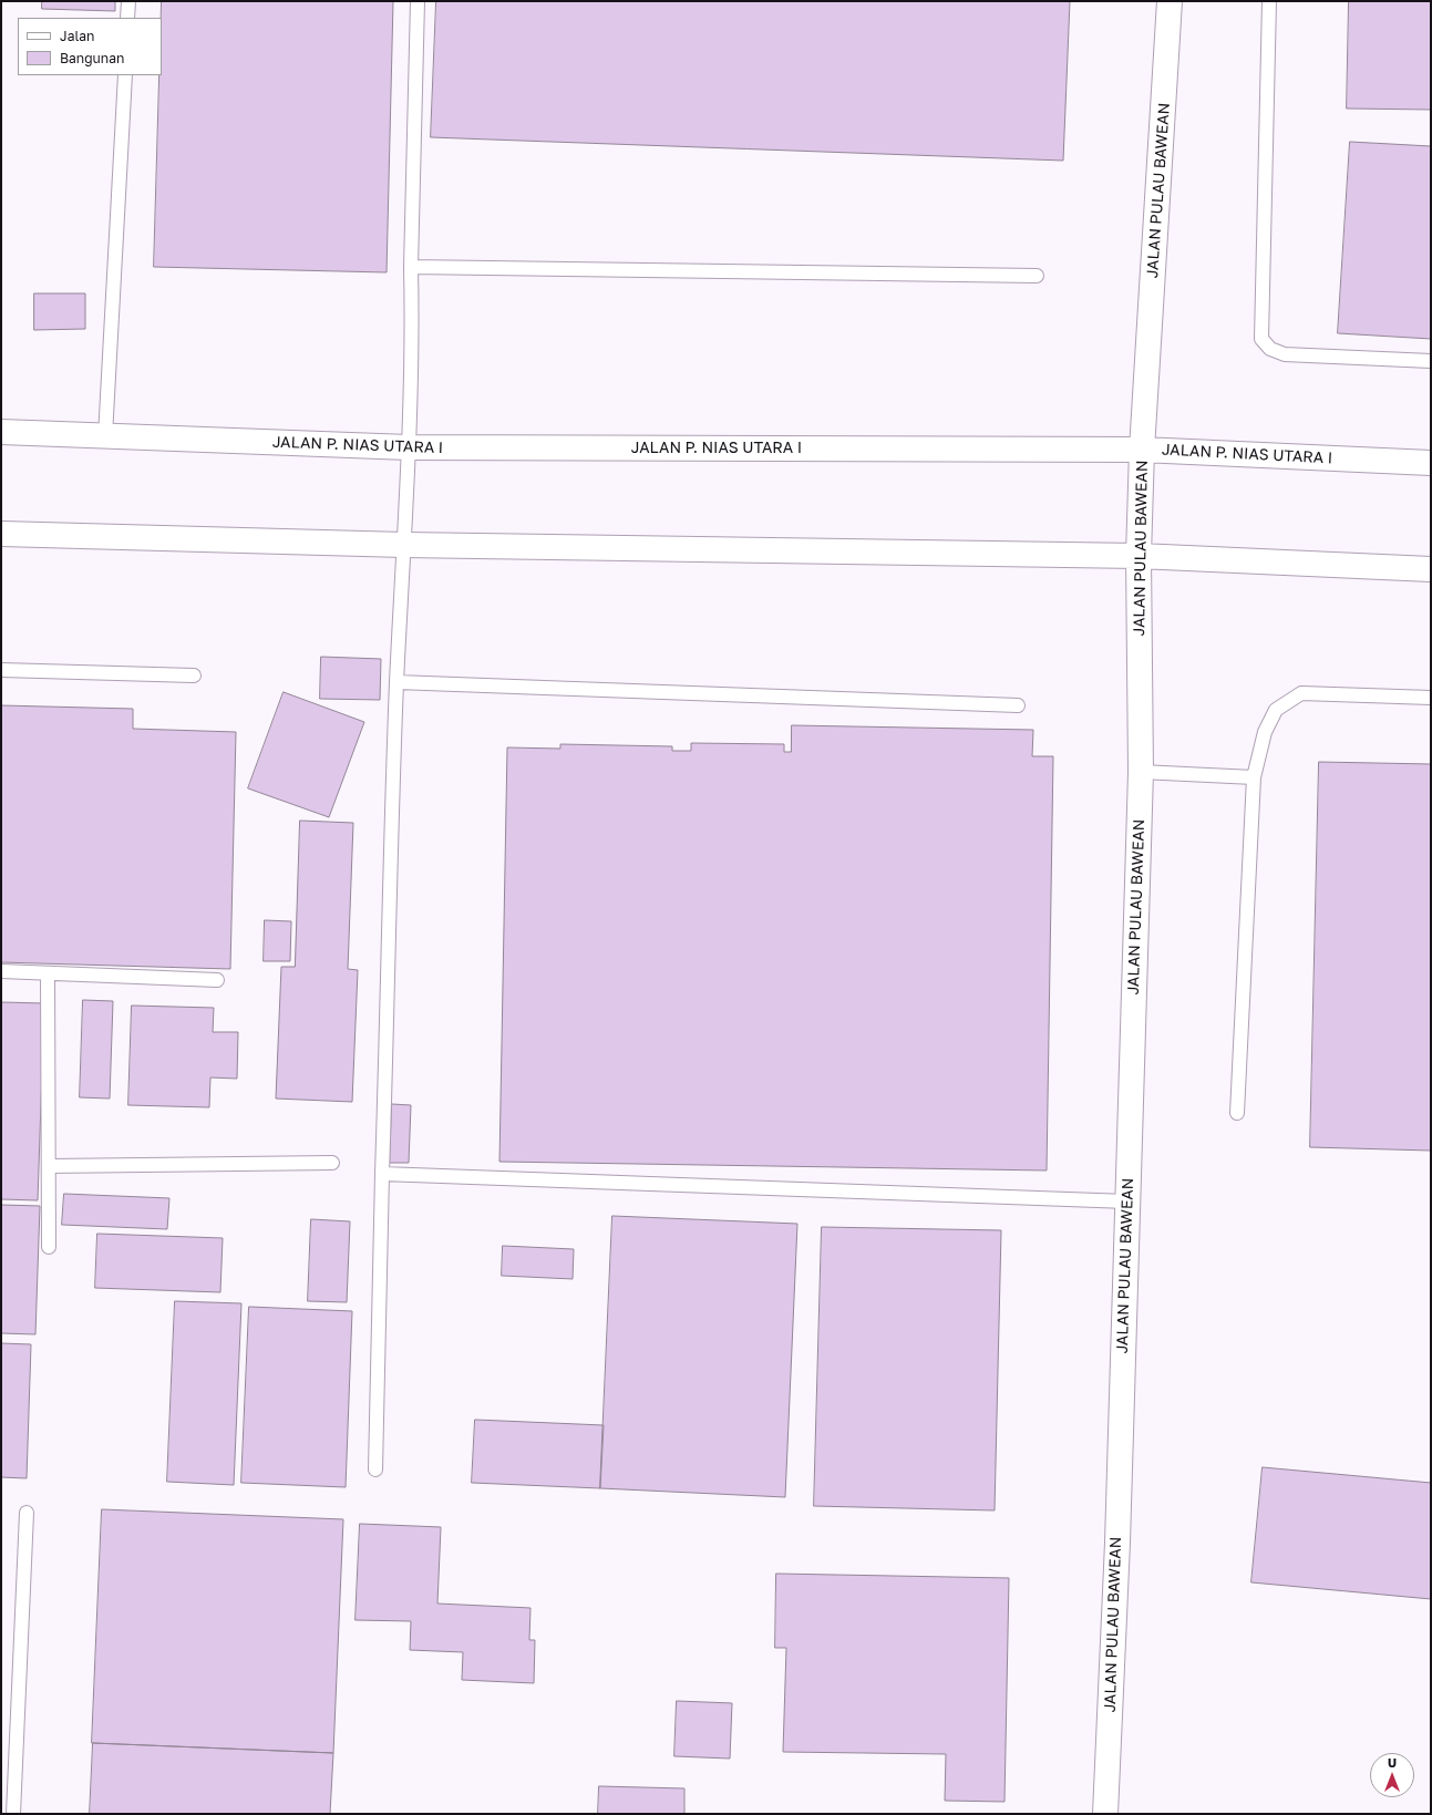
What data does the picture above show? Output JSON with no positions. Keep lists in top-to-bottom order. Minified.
{"streets":{"street":["JALAN PULAU BAWEAN","JALAN P. NIAS UTARA I"]},"crossings":[["JALAN PULAU BAWEAN","JALAN P. NIAS UTARA I"]],"legend":["Jalan","Bangunan"],"north":"top"}
